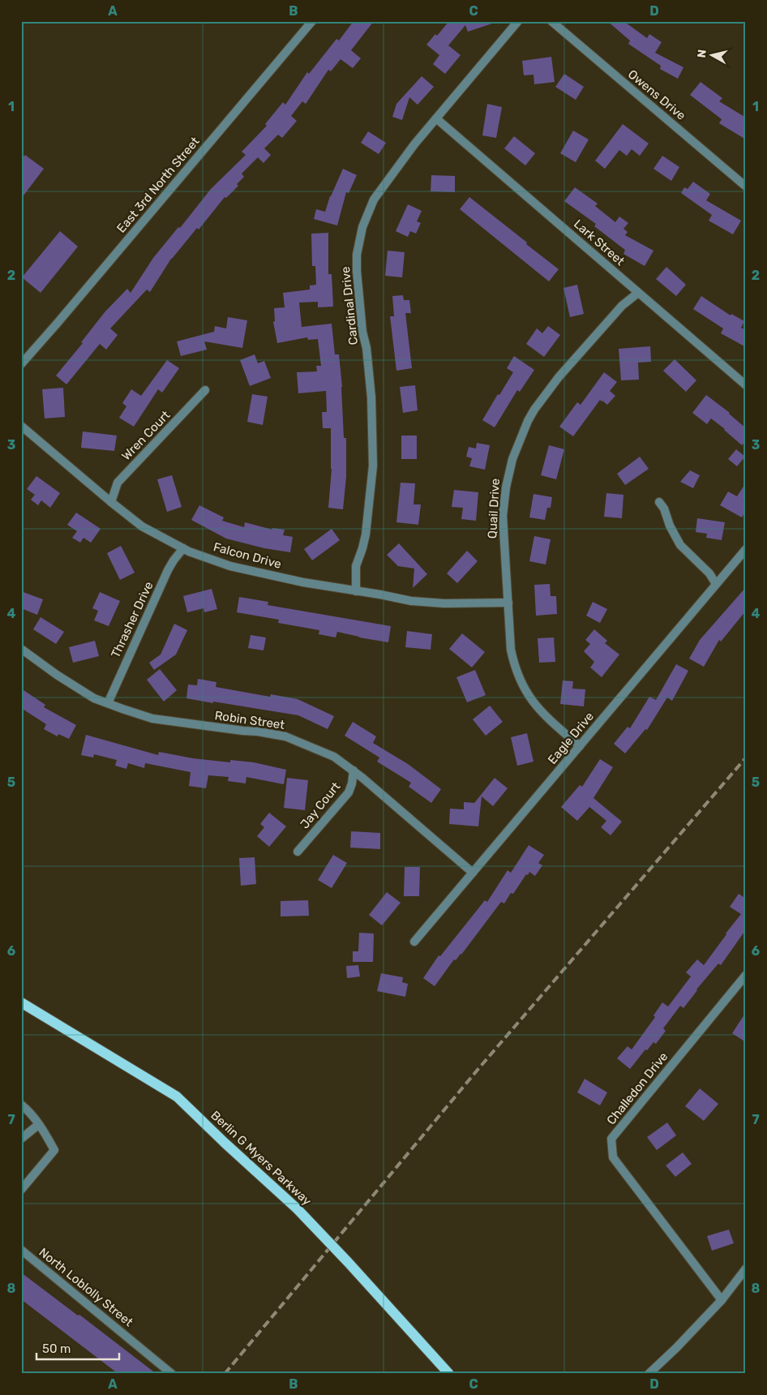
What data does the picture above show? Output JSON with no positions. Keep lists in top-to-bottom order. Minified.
{"streets":{"main road":["Berlin G Myers Parkway"],"street":["Owens Drive","East 3rd North Street","Lark Street","Cardinal Drive","Wren Court","Quail Drive","Falcon Drive","Thrasher Drive","Robin Street","Eagle Drive","Jay Court","Challedon Drive","North Loblolly Street"]},"crossings":[["Lark Street","Cardinal Drive"],["Lark Street","Quail Drive"],["Cardinal Drive","Falcon Drive"],["Wren Court","Falcon Drive"],["Quail Drive","Falcon Drive"],["Quail Drive","Eagle Drive"],["Falcon Drive","Thrasher Drive"],["Thrasher Drive","Robin Street"],["Robin Street","Eagle Drive"],["Robin Street","Jay Court"]],"scale_bar":"50 m","north":"left","grid":{"columns":["A","B","C","D"],"rows":["1","2","3","4","5","6","7","8"]}}
